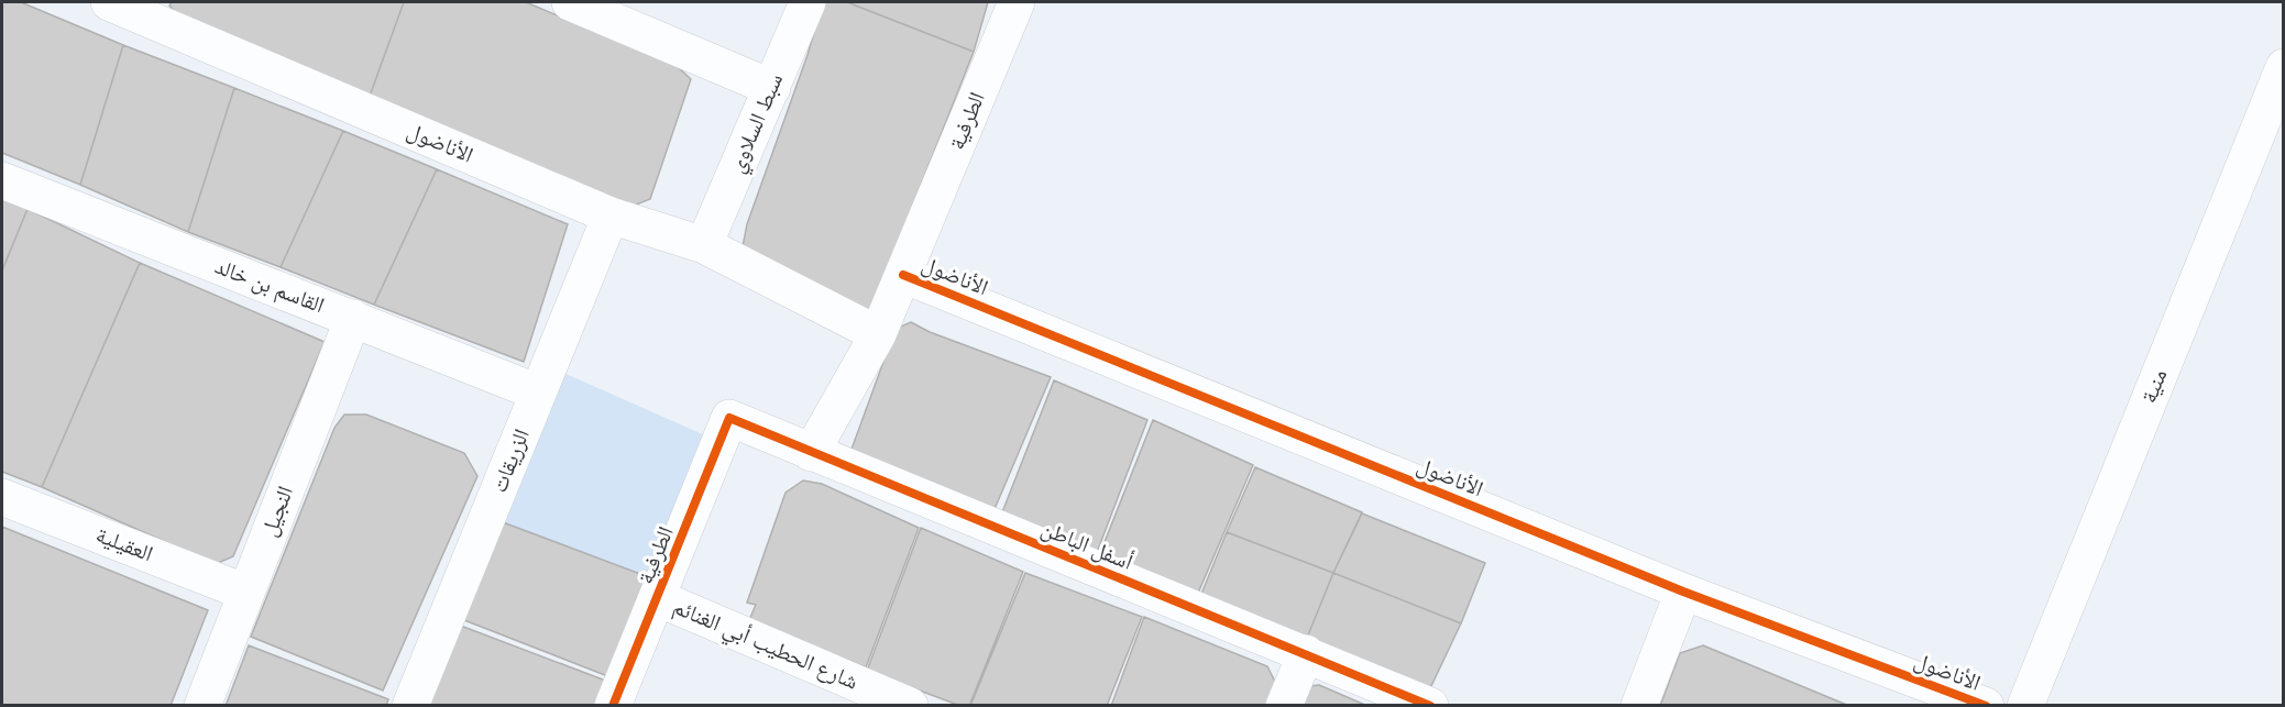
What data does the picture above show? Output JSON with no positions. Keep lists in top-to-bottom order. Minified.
{"streets":{"street":["الطرفية","سبط السلاوي","الأناضول","القاسم بن خالد","منية","الزريقات","النجيل","العقيلية","أسفل الباطن","شارع الحطيب أبي الغنائم"]},"crossings":[["الطرفية","الأناضول"],["الطرفية","أسفل الباطن"],["الطرفية","شارع الحطيب أبي الغنائم"],["سبط السلاوي","الأناضول"],["الأناضول","الزريقات"],["القاسم بن خالد","الزريقات"],["القاسم بن خالد","النجيل"],["النجيل","العقيلية"]]}
